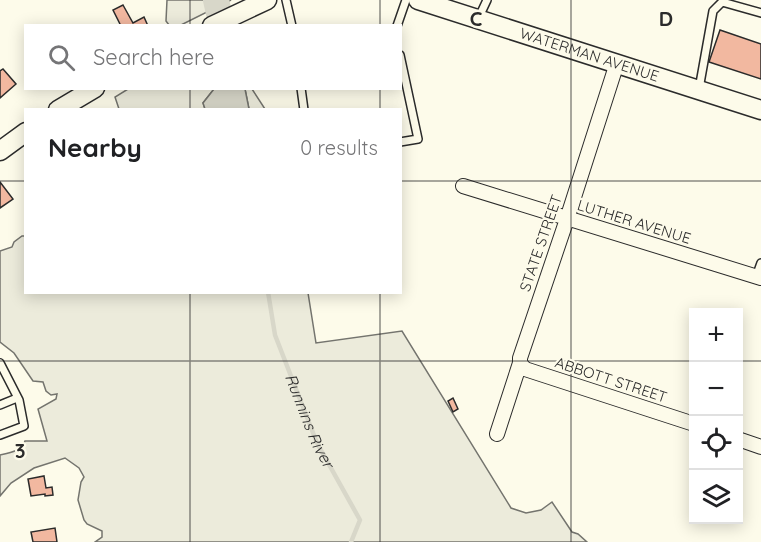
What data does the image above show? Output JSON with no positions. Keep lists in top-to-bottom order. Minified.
{"streets":{"main road":["WATERMAN AVENUE"],"street":["LUTHER AVENUE","STATE STREET","ABBOTT STREET"]},"crossings":[["WATERMAN AVENUE","STATE STREET"],["LUTHER AVENUE","STATE STREET"],["STATE STREET","ABBOTT STREET"]],"water":["Runnins River"],"page":{"search":"Search here","heading":["Nearby","0 results"],"map_buttons":["+","−"]},"grid":{"columns":["C","D"],"rows":["3"]}}
